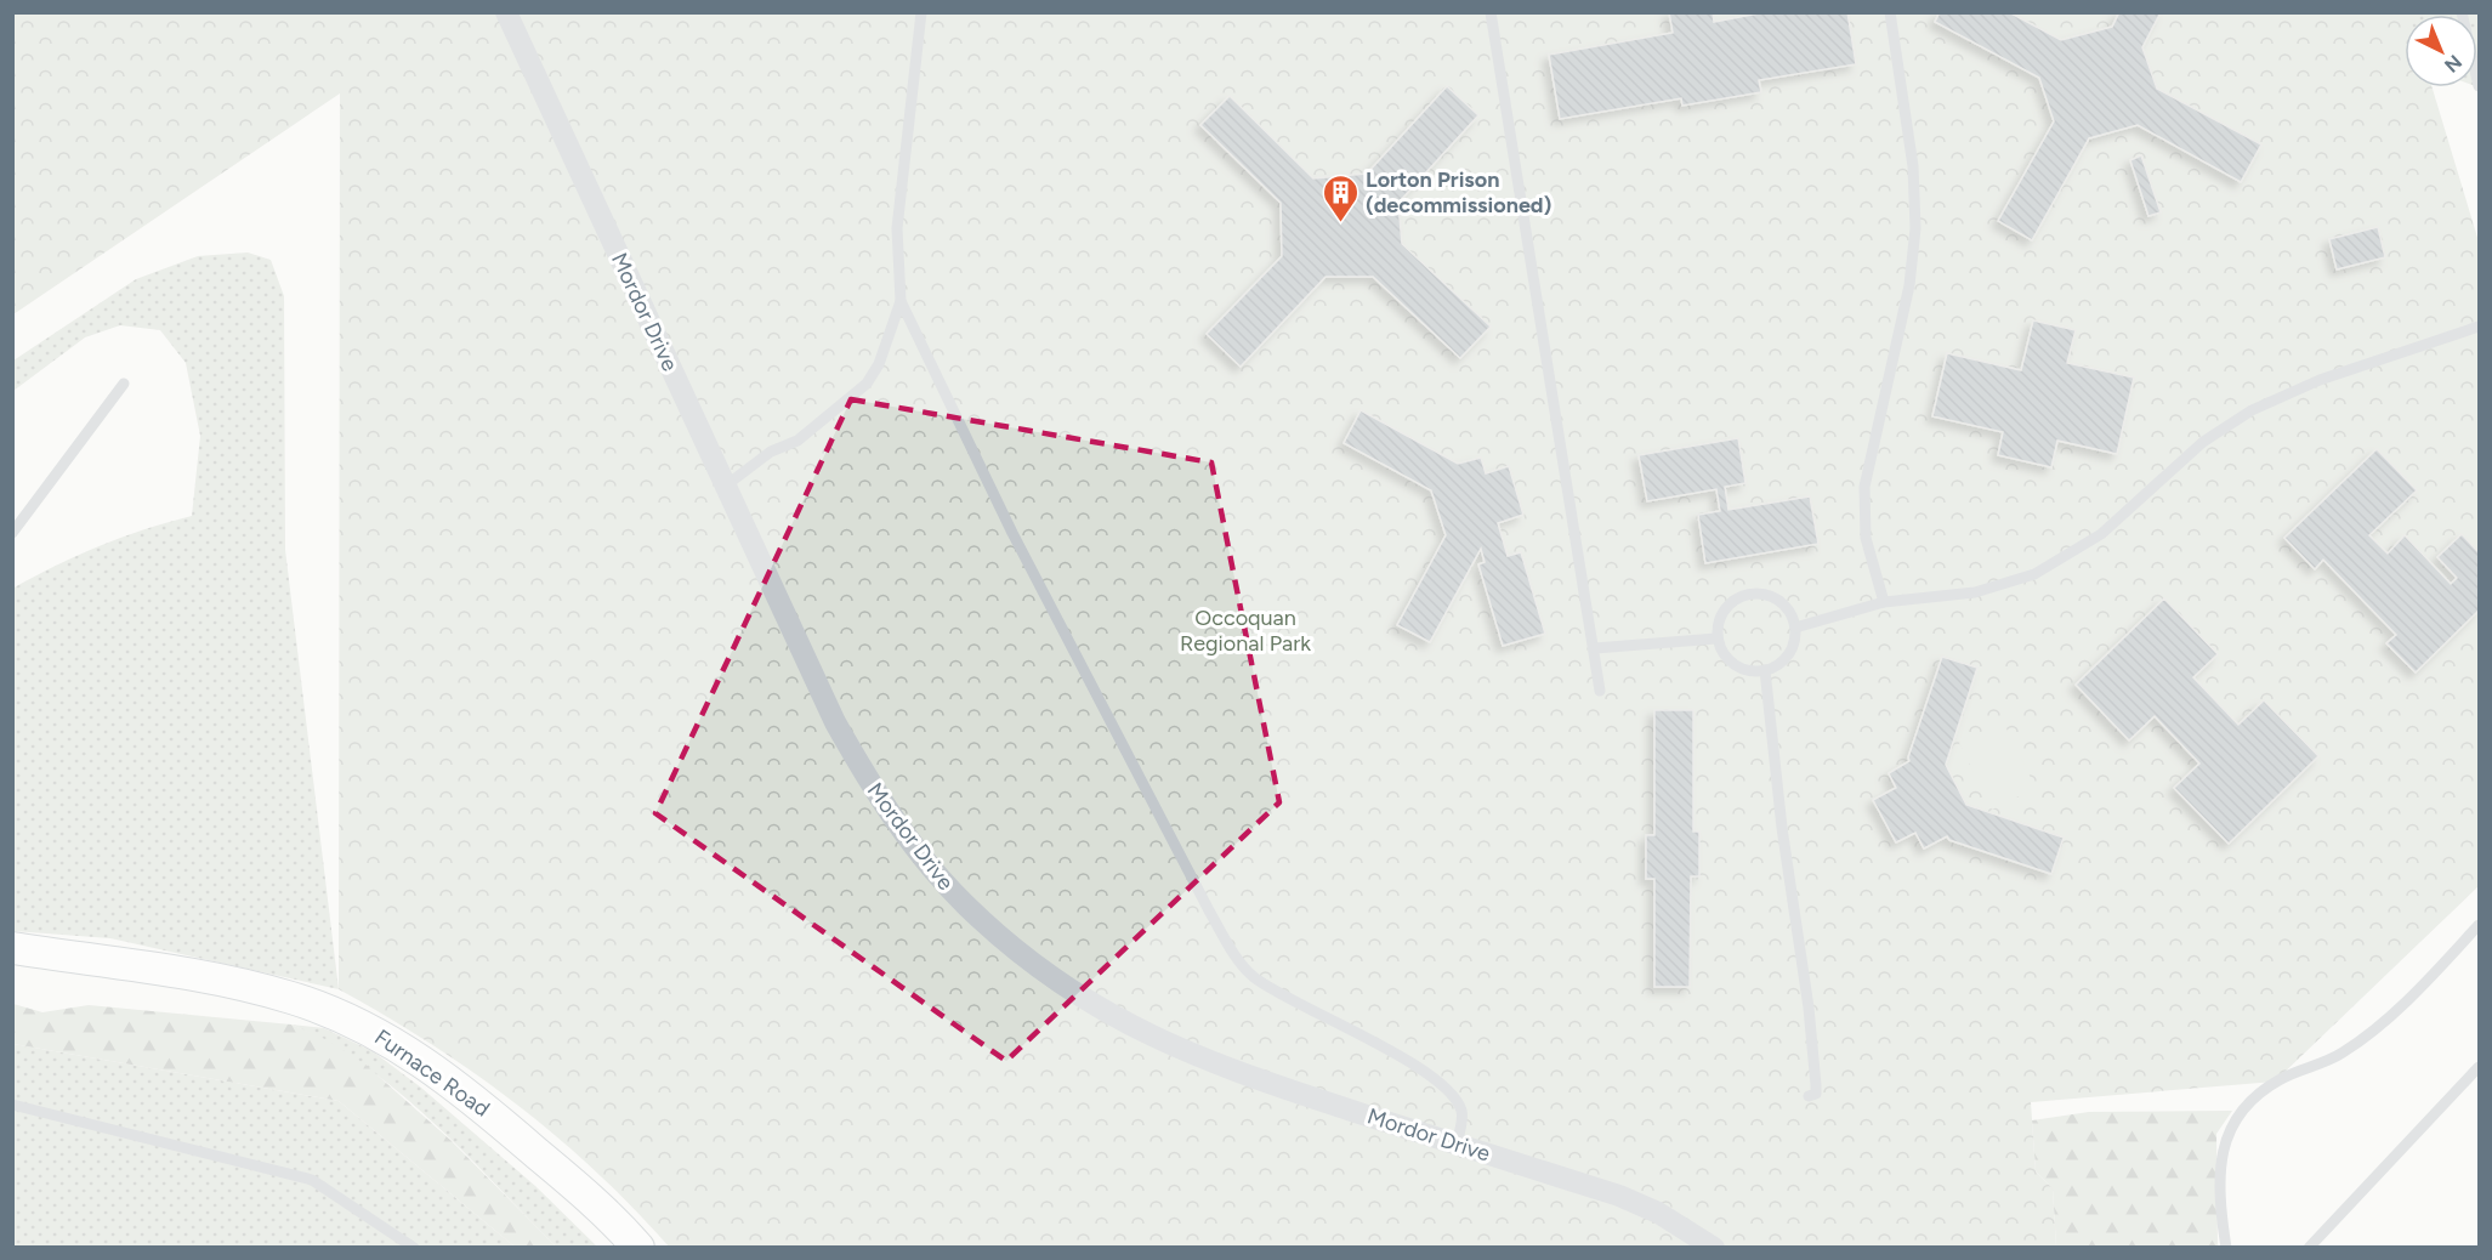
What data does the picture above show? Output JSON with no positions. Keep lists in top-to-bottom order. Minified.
{"streets":{"main road":["Furnace Road"],"street":["Mordor Drive"]},"parks":["Occoquan Regional Park"],"places":{"building":["Lorton Prison (decommissioned)"]},"north":"bottom right"}
